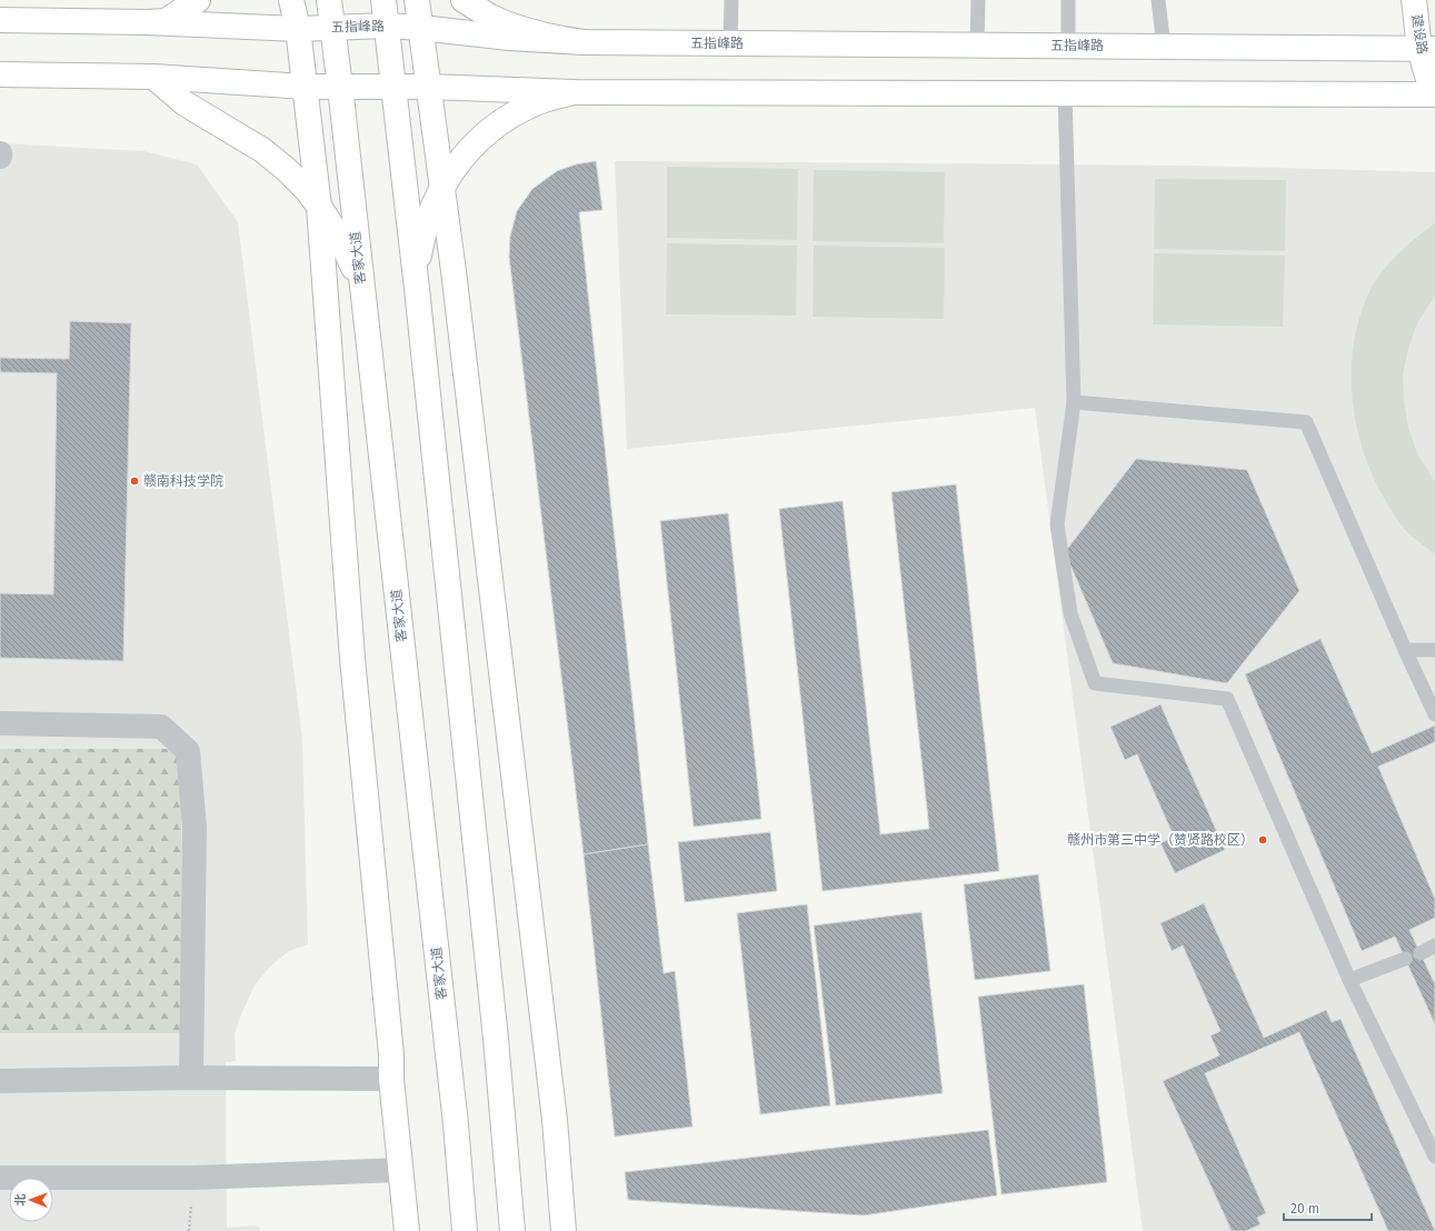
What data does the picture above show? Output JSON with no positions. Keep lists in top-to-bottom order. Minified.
{"streets":{"main road":["五指峰路","建设路","客家大道"]},"crossings":[["五指峰路","建设路"],["五指峰路","客家大道"]],"places":["赣南科技学院","赣州市第三中学（赞贤路校区）"],"scale_bar":"20 m","north":"left"}
